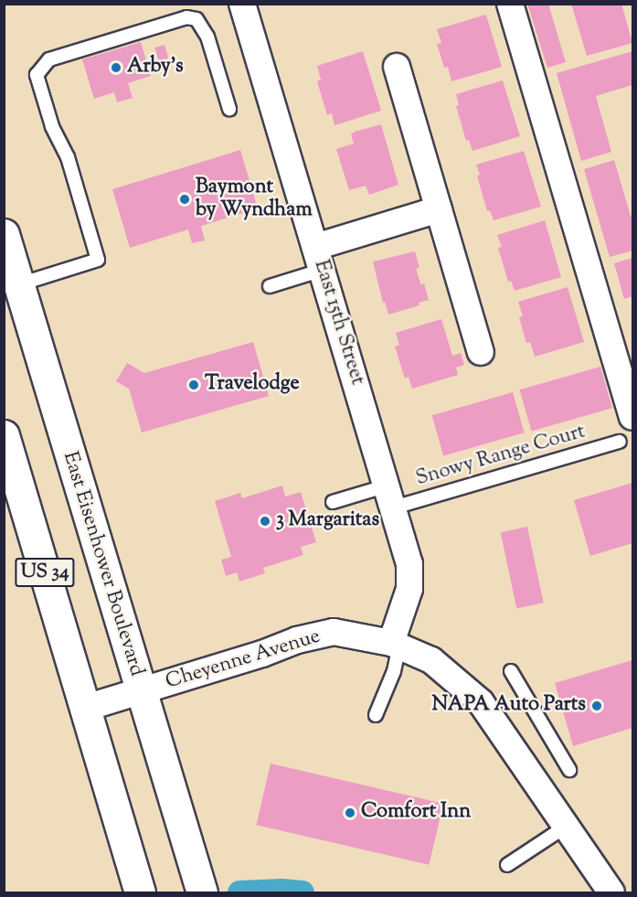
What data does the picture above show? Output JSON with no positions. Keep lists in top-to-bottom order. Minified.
{"streets":{"highway":["East Eisenhower Boulevard","US 34"],"street":["East 15th Street","Cheyenne Avenue"],"lane":["Snowy Range Court"]},"crossings":[["East 15th Street","Snowy Range Court"],["East 15th Street","Cheyenne Avenue"],["East Eisenhower Boulevard","Cheyenne Avenue"],["US 34","Cheyenne Avenue"]],"places":["Arby's","Baymont by Wyndham","Travelodge","3 Margaritas","NAPA Auto Parts","Comfort Inn"]}
